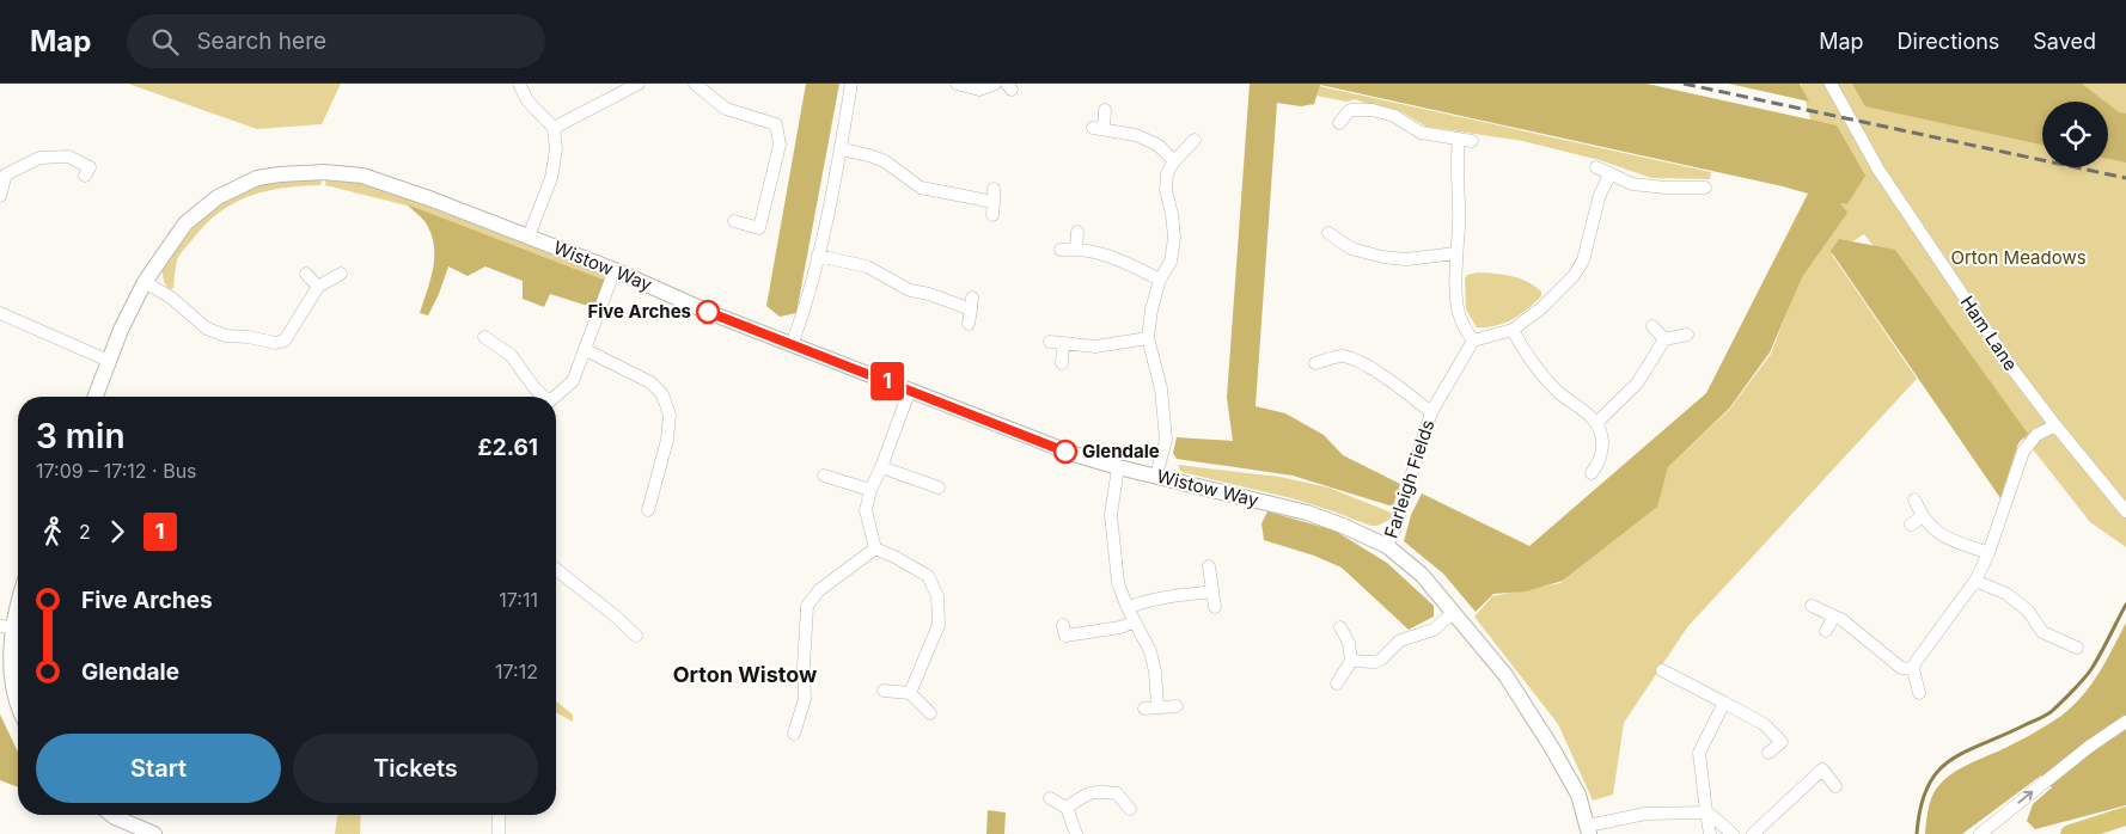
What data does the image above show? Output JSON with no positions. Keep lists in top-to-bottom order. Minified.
{"streets":{"street":["Wistow Way","Ham Lane","Farleigh Fields"]},"crossings":[["Wistow Way","Farleigh Fields"]],"districts":["Orton Wistow"],"parks":["Orton Meadows"],"places":["Five Arches","Glendale"],"lines":["bus line 1"],"page":{"header":"Map","search":"Search here","nav":["Map","Directions","Saved"],"on_map":"1","heading":["3 min","17:09 – 17:12 · Bus","£2.61"],"legs":["2","1"],"list":[{"name":"Five Arches","value":"17:11"},{"name":"Glendale","value":"17:12"}],"buttons":["Start","Tickets"]}}
